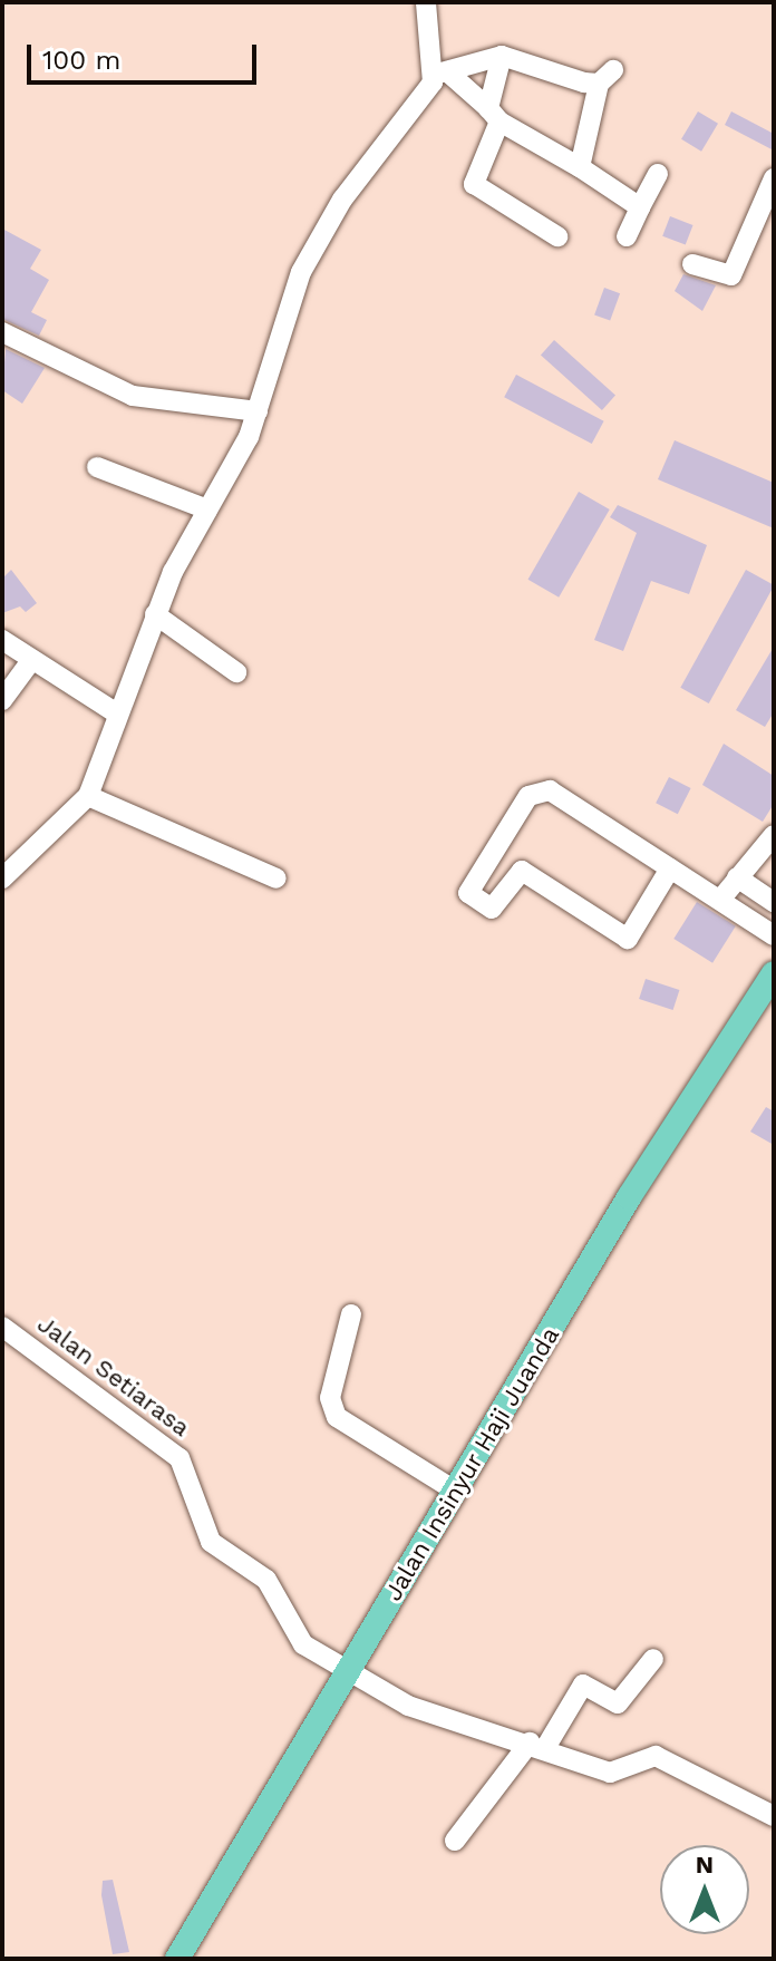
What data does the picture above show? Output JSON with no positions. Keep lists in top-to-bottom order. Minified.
{"streets":{"main road":["Jalan Insinyur Haji Juanda"],"street":["Jalan Setiarasa"]},"crossings":[["Jalan Setiarasa","Jalan Insinyur Haji Juanda"]],"scale_bar":"100 m","north":"top"}
